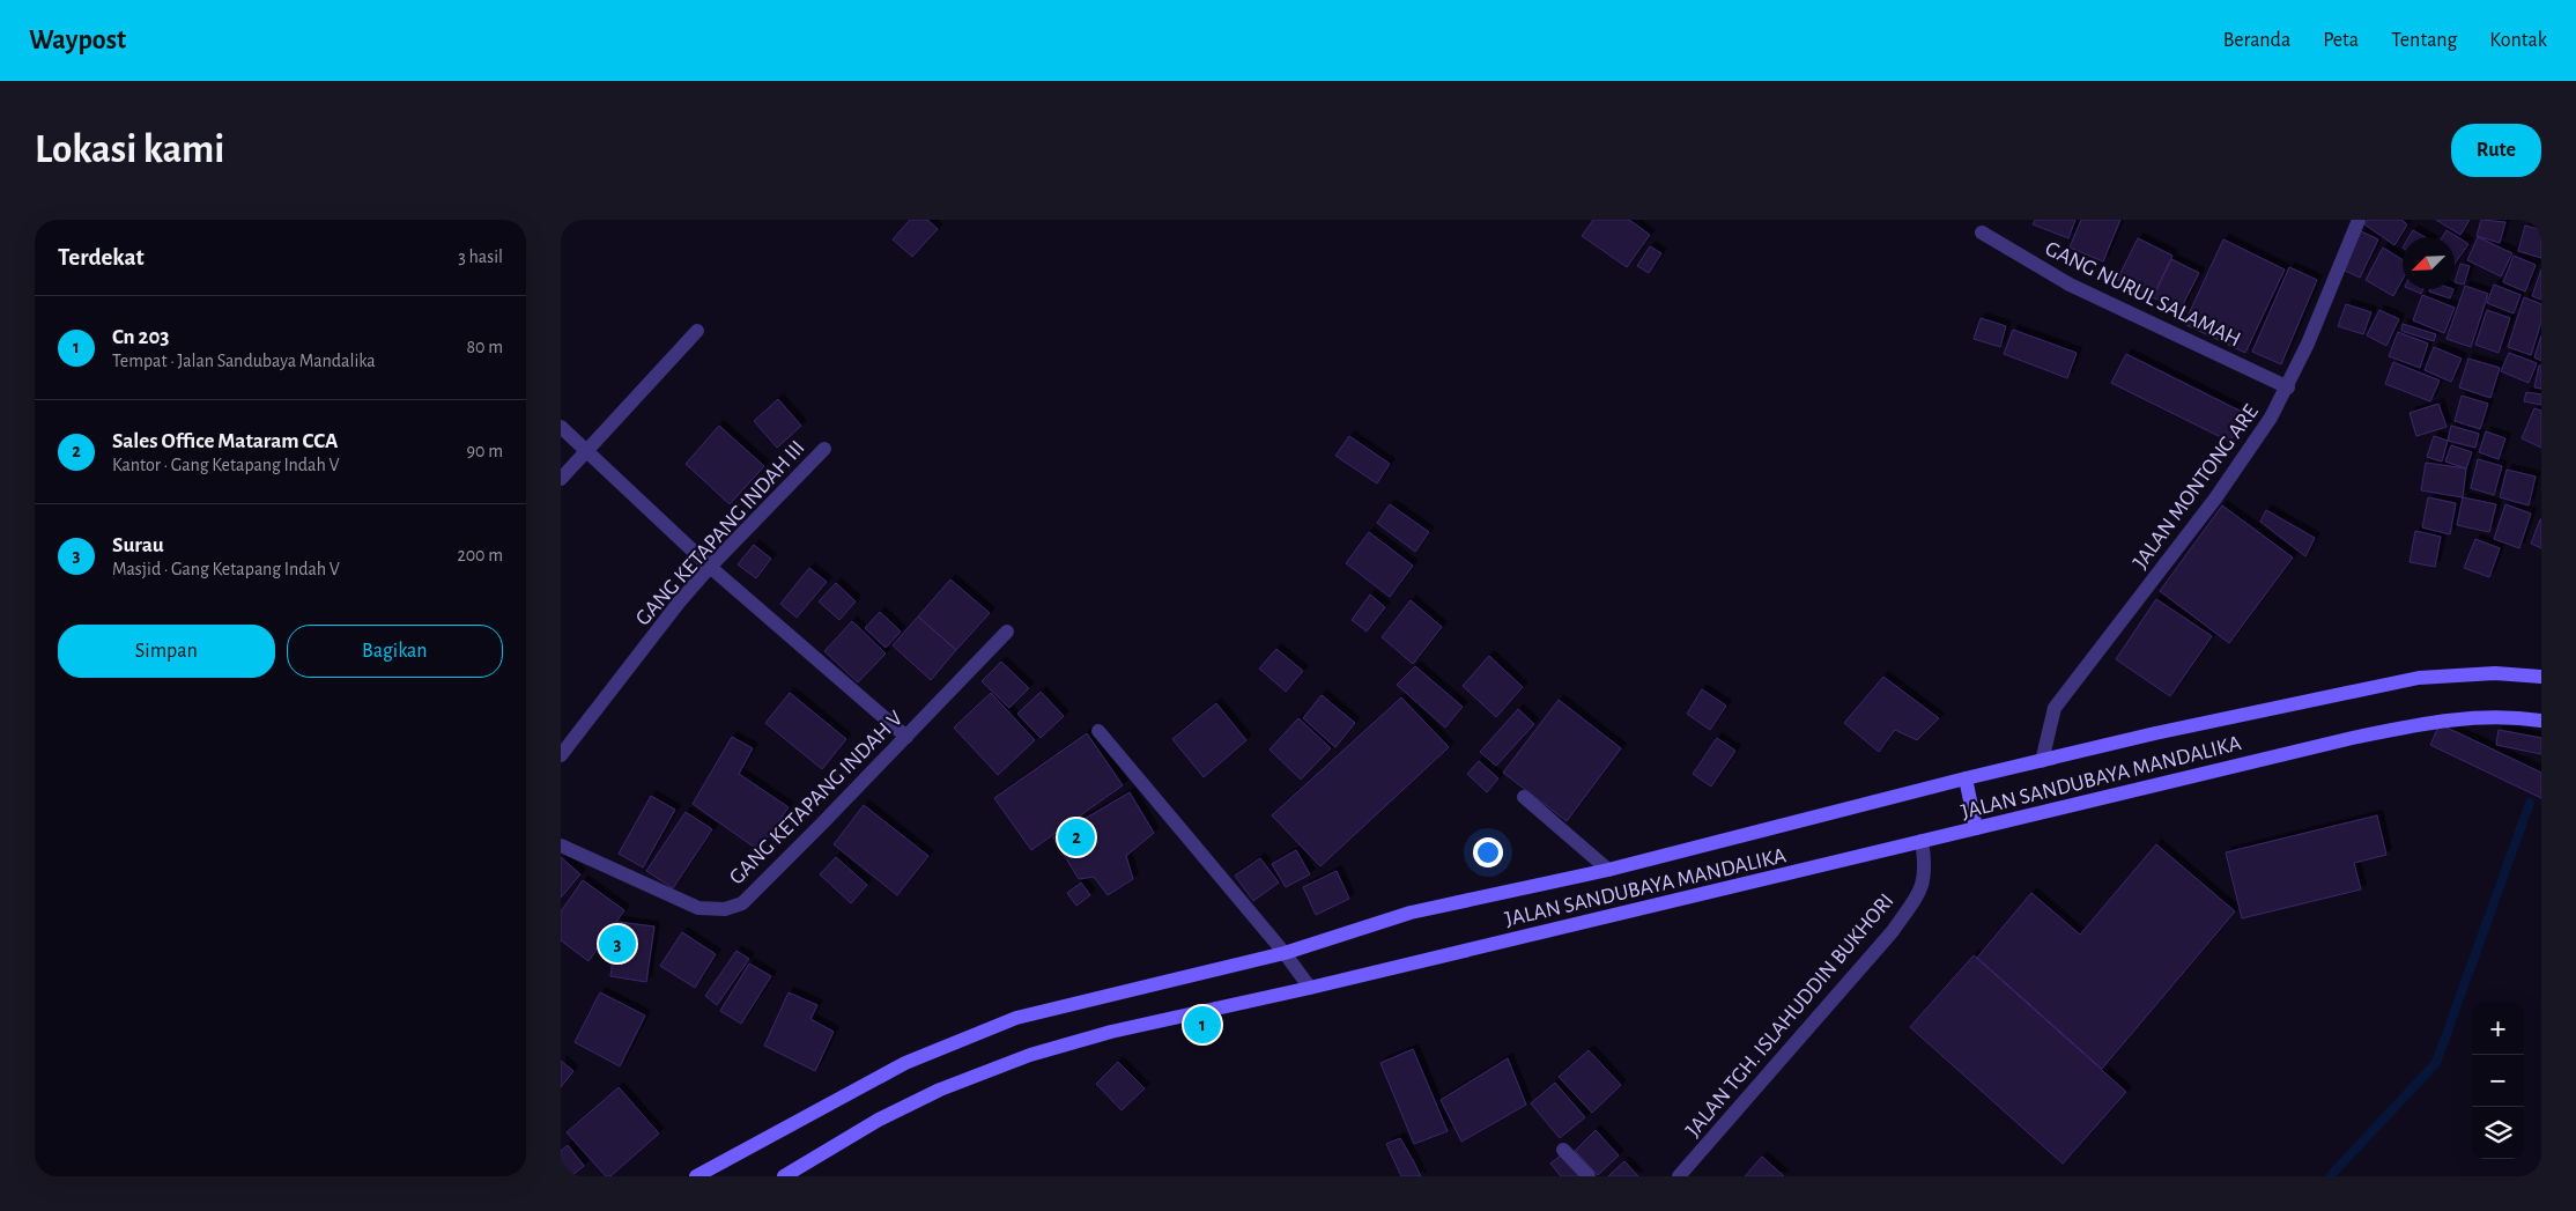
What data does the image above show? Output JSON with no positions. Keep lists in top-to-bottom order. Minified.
{"streets":{"main road":["JALAN SANDUBAYA MANDALIKA"],"street":["GANG NURUL SALAMAH","JALAN MONTONG ARE","GANG KETAPANG INDAH III","GANG KETAPANG INDAH V","JALAN TGH. ISLAHUDDIN BUKHORI"]},"crossings":[["GANG NURUL SALAMAH","JALAN MONTONG ARE"],["JALAN SANDUBAYA MANDALIKA","JALAN TGH. ISLAHUDDIN BUKHORI"]],"north":"bottom left","page":{"header":"Waypost","nav":["Beranda","Peta","Tentang","Kontak"],"buttons":["Rute",["Simpan","Bagikan"]],"title":"Lokasi kami","heading":["Terdekat","3 hasil"],"list":[{"mark":"1","name":"Cn 203","note":"Tempat · Jalan Sandubaya Mandalika","value":"80 m"},{"mark":"2","name":"Sales Office Mataram CCA","note":"Kantor · Gang Ketapang Indah V","value":"90 m"},{"mark":"3","name":"Surau","note":"Masjid · Gang Ketapang Indah V","value":"200 m"}],"pins":["2","3","1"],"map_buttons":["+","−"]}}
